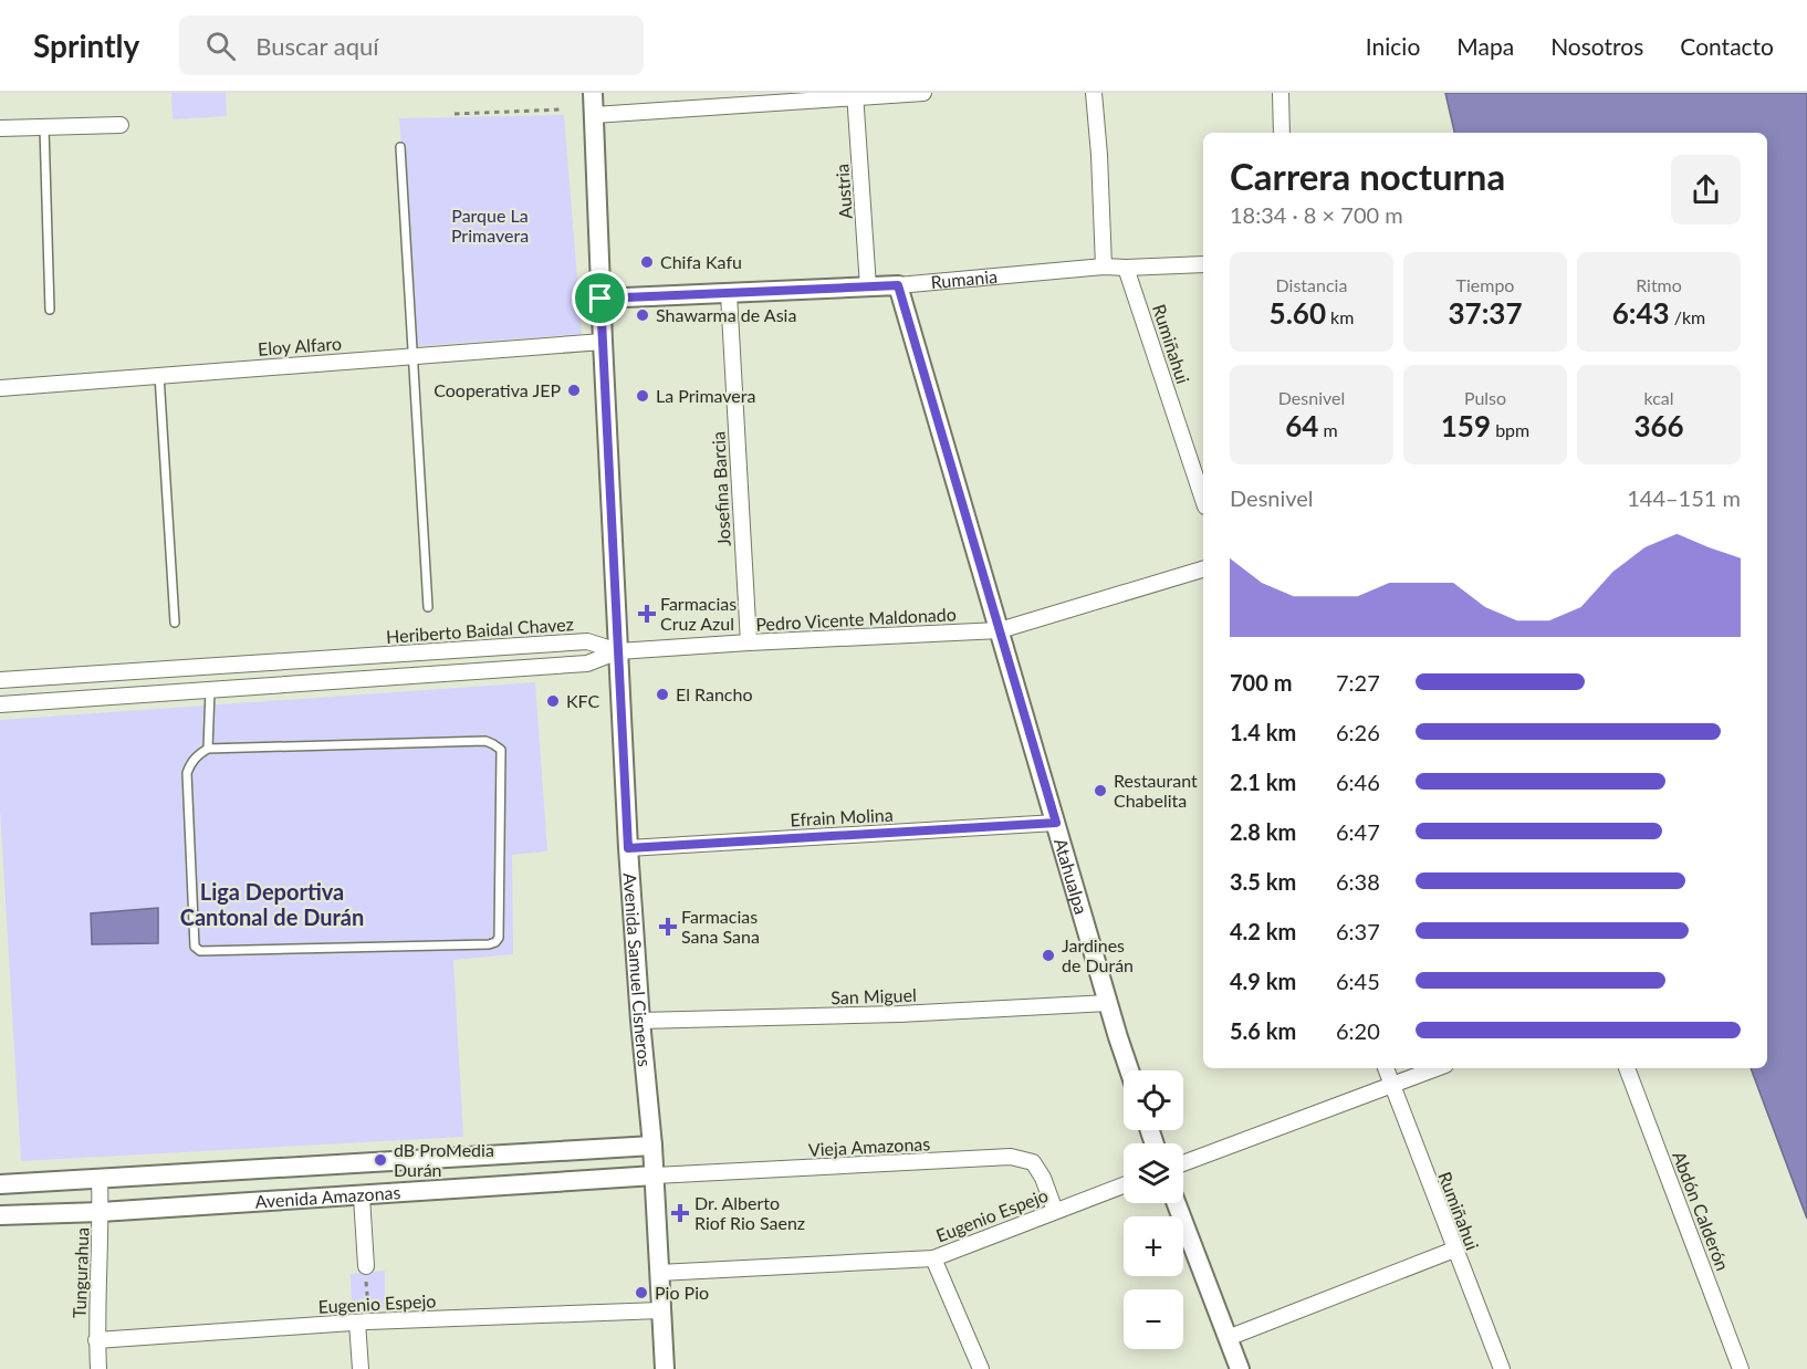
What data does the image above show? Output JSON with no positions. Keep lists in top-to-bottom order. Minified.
{"streets":{"street":["Austria","Rumania","Rumiñahui","Eloy Alfaro","Josefina Barcia","Pedro Vicente Maldonado","Heriberto Baidal Chavez","Efrain Molina","Atahualpa","Avenida Samuel Cisneros","San Miguel","Vieja Amazonas","Avenida Amazonas","Abdón Calderón","Eugenio Espejo","Tungurahua"]},"crossings":[["Austria","Rumania"],["Rumania","Rumiñahui"],["Rumania","Josefina Barcia"],["Rumania","Atahualpa"],["Rumania","Avenida Samuel Cisneros"],["Eloy Alfaro","Avenida Samuel Cisneros"],["Josefina Barcia","Pedro Vicente Maldonado"],["Pedro Vicente Maldonado","Heriberto Baidal Chavez"],["Pedro Vicente Maldonado","Atahualpa"],["Pedro Vicente Maldonado","Avenida Samuel Cisneros"],["Heriberto Baidal Chavez","Avenida Samuel Cisneros"],["Efrain Molina","Atahualpa"],["Efrain Molina","Avenida Samuel Cisneros"],["Atahualpa","San Miguel"],["Avenida Samuel Cisneros","San Miguel"],["Avenida Samuel Cisneros","Vieja Amazonas"],["Avenida Samuel Cisneros","Avenida Amazonas"],["Avenida Samuel Cisneros","Eugenio Espejo"],["Vieja Amazonas","Avenida Amazonas"],["Vieja Amazonas","Eugenio Espejo"],["Avenida Amazonas","Tungurahua"],["Eugenio Espejo","Tungurahua"]],"districts":["Liga Deportiva Cantonal de Durán"],"parks":["Parque La Primavera"],"places":{"other":["Chifa Kafu","Shawarma de Asia","Cooperativa JEP","La Primavera","El Rancho","KFC","Restaurant Chabelita","Jardines de Durán","dB ProMedia Durán","Pio Pio"],"health":["Farmacias Cruz Azul","Farmacias Sana Sana","Dr. Alberto Riof Rio Saenz"]},"page":{"header":"Sprintly","search":"Buscar aquí","nav":["Inicio","Mapa","Nosotros","Contacto"],"heading":["Carrera nocturna","18:34 · 8 × 700 m"],"stats":[["Distancia","5.60 km"],["Tiempo","37:37"],["Ritmo","6:43 /km"],["Desnivel","64 m"],["Pulso","159 bpm"],["kcal","366"]],"chart":["Desnivel","144–151 m"],"list":[{"name":"700 m","note":"7:27"},{"name":"1.4 km","note":"6:26"},{"name":"2.1 km","note":"6:46"},{"name":"2.8 km","note":"6:47"},{"name":"3.5 km","note":"6:38"},{"name":"4.2 km","note":"6:37"},{"name":"4.9 km","note":"6:45"},{"name":"5.6 km","note":"6:20"}],"map_buttons":["+","−"]}}
